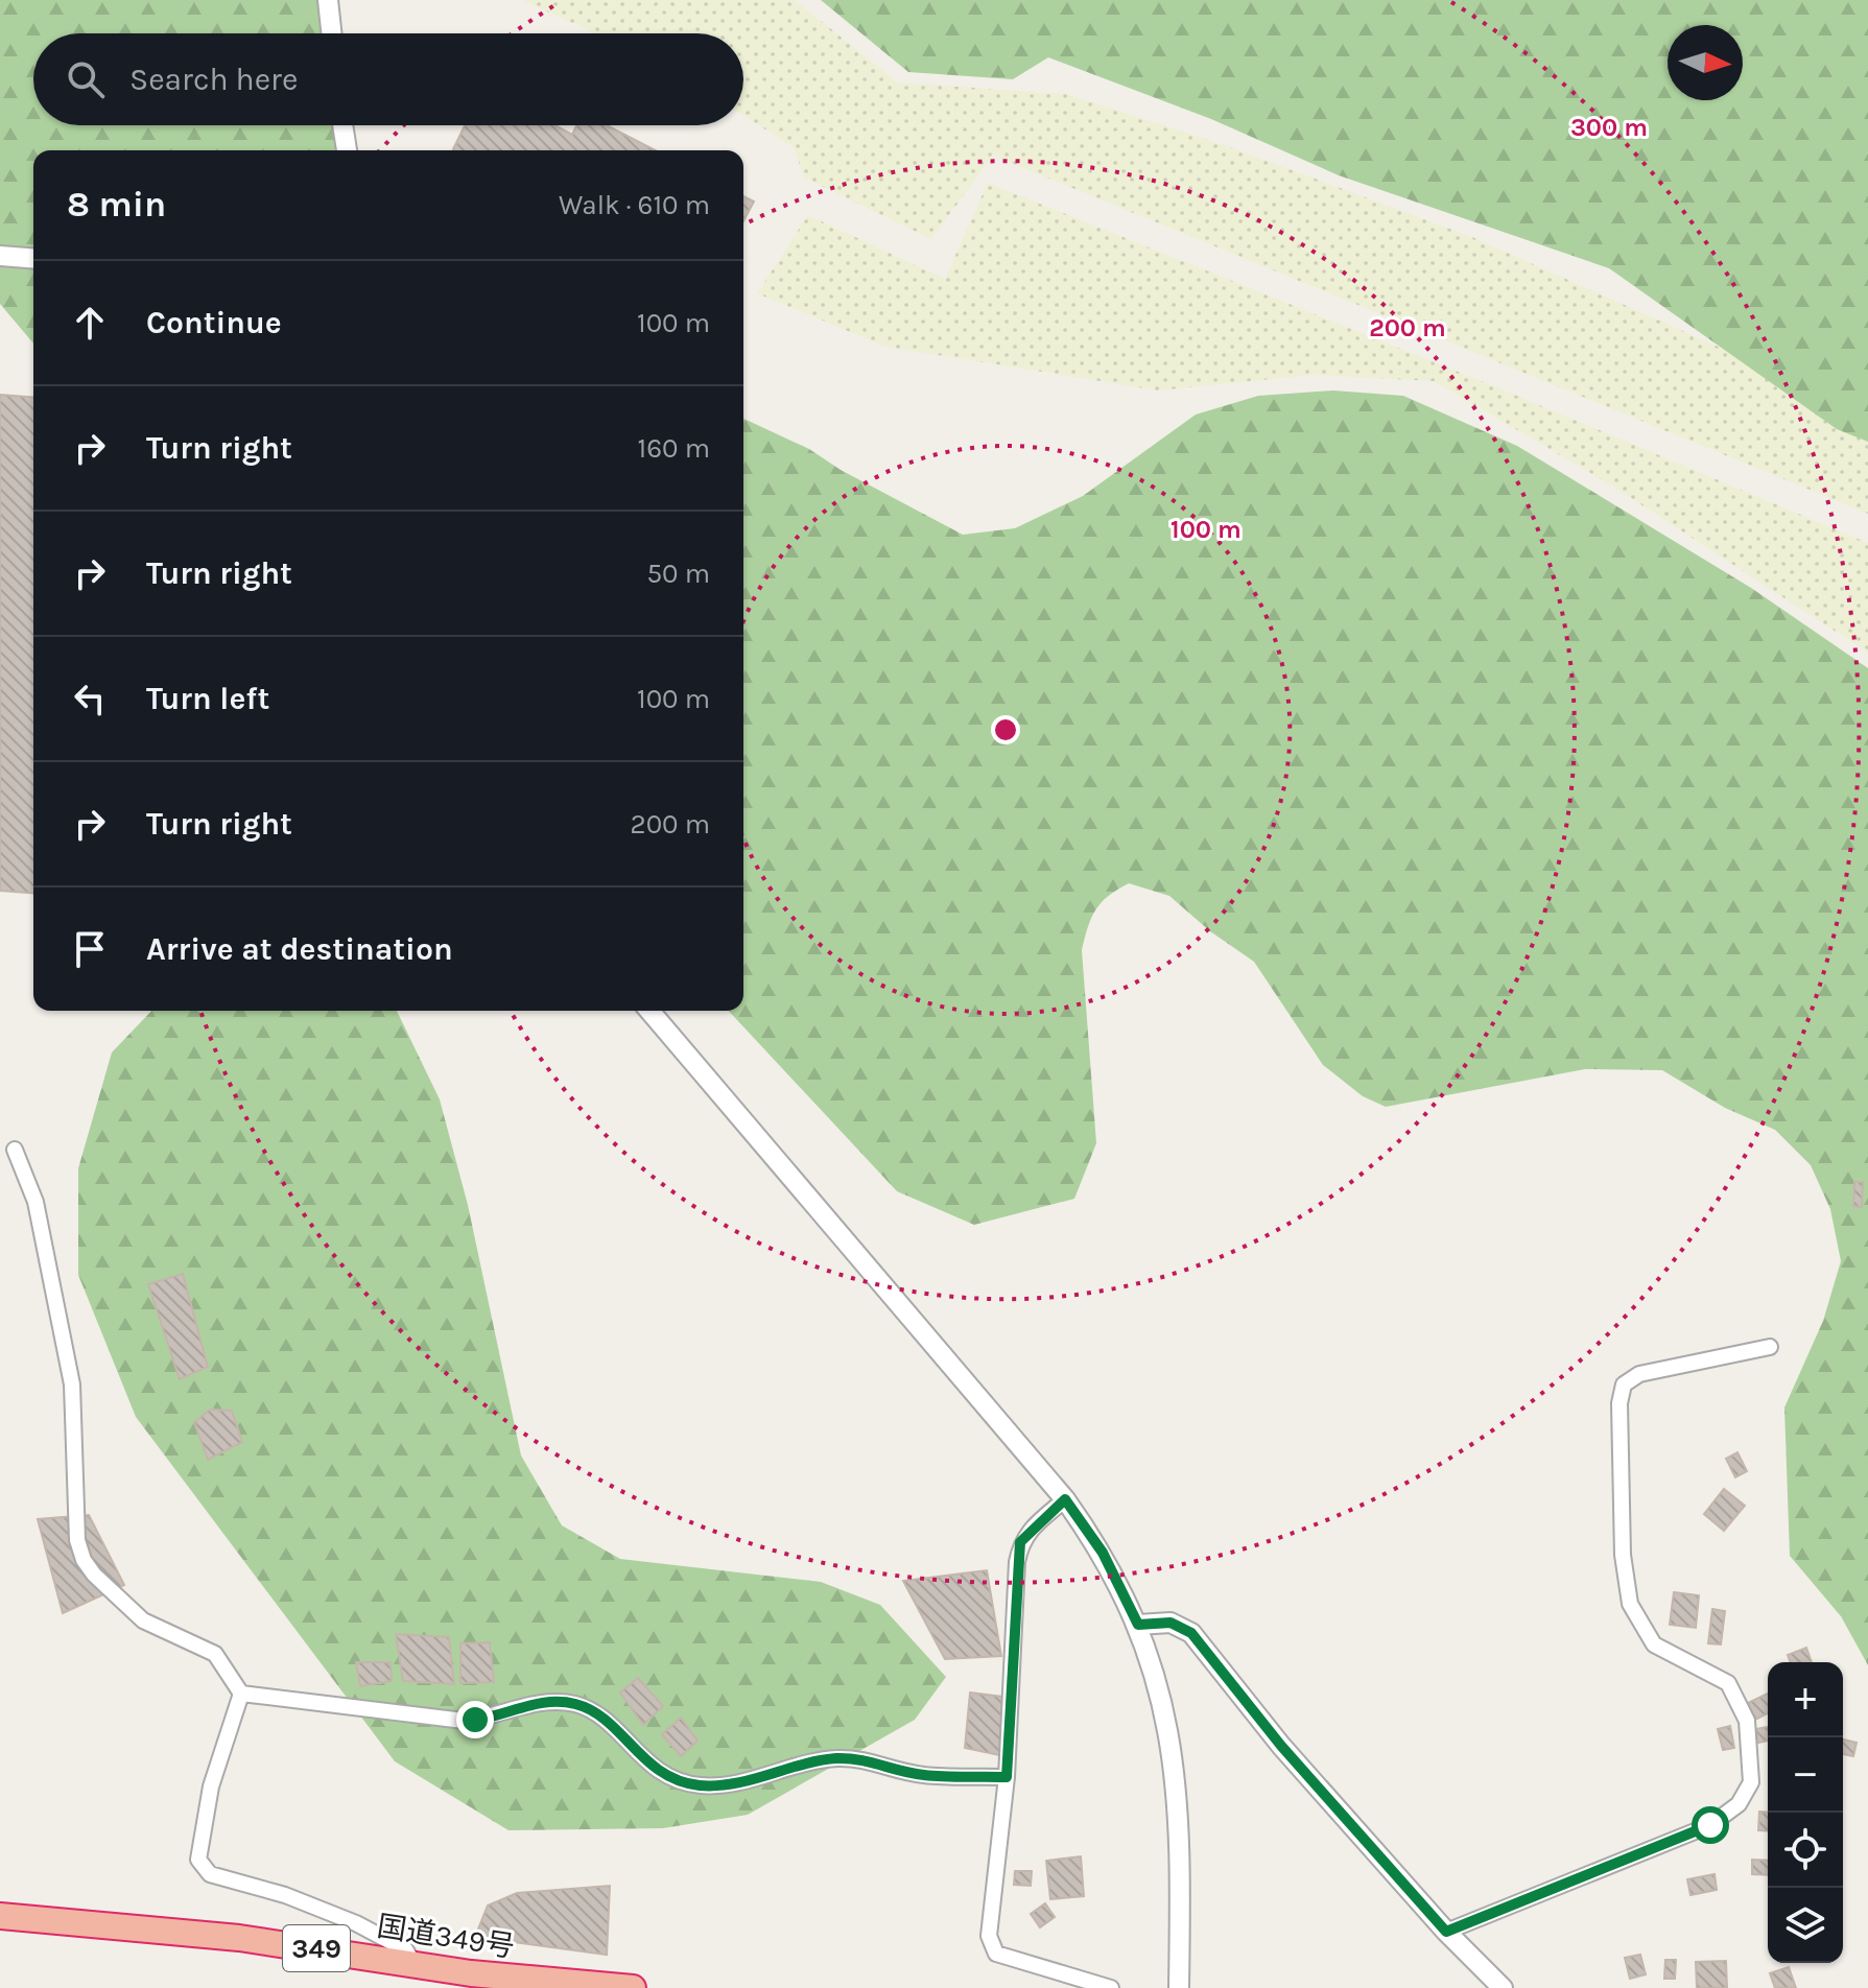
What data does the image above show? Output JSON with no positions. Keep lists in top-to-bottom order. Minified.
{"streets":{"highway":["国道349号","349"]},"north":"right","page":{"search":"Search here","heading":["8 min","Walk · 610 m"],"list":[["Continue","100 m"],["Turn right","160 m"],["Turn right","50 m"],["Turn left","100 m"],["Turn right","200 m"],"Arrive at destination"],"map_buttons":["+","−"]},"rings":["300 m","200 m","100 m"]}
